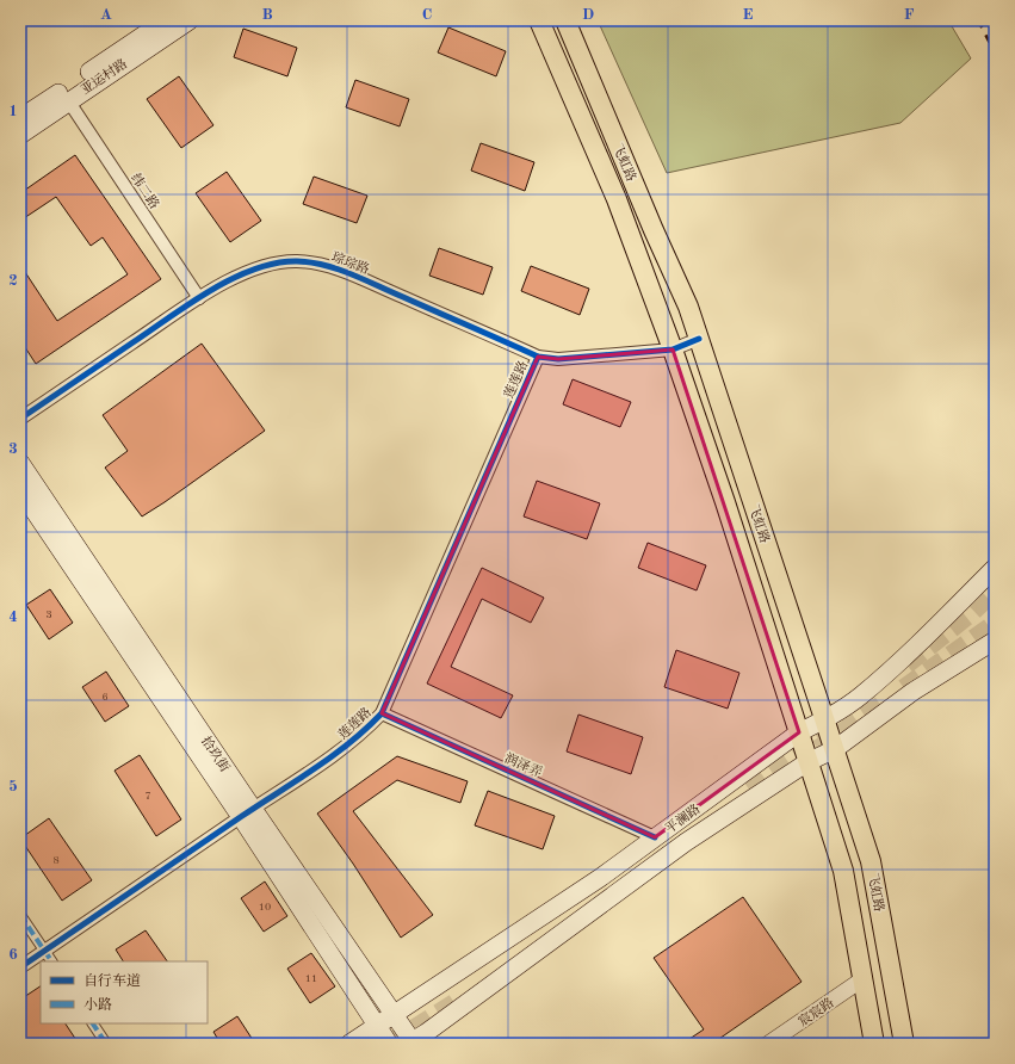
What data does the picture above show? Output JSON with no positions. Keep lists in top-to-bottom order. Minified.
{"streets":{"main road":["亚运村路","飞虹路","拾玖街","平澜路"],"street":["纬二路","琮琮路","莲莲路","润泽弄","宸宸路"]},"crossings":[["亚运村路","纬二路"],["飞虹路","琮琮路"],["飞虹路","平澜路"],["飞虹路","宸宸路"],["纬二路","琮琮路"],["琮琮路","莲莲路"],["莲莲路","拾玖街"],["莲莲路","润泽弄"],["拾玖街","平澜路"],["润泽弄","平澜路"]],"house_numbers":["3","6","7","8","10","11"],"legend":["自行车道","小路"],"grid":{"columns":["A","B","C","D","E","F"],"rows":["1","2","3","4","5","6"]}}
